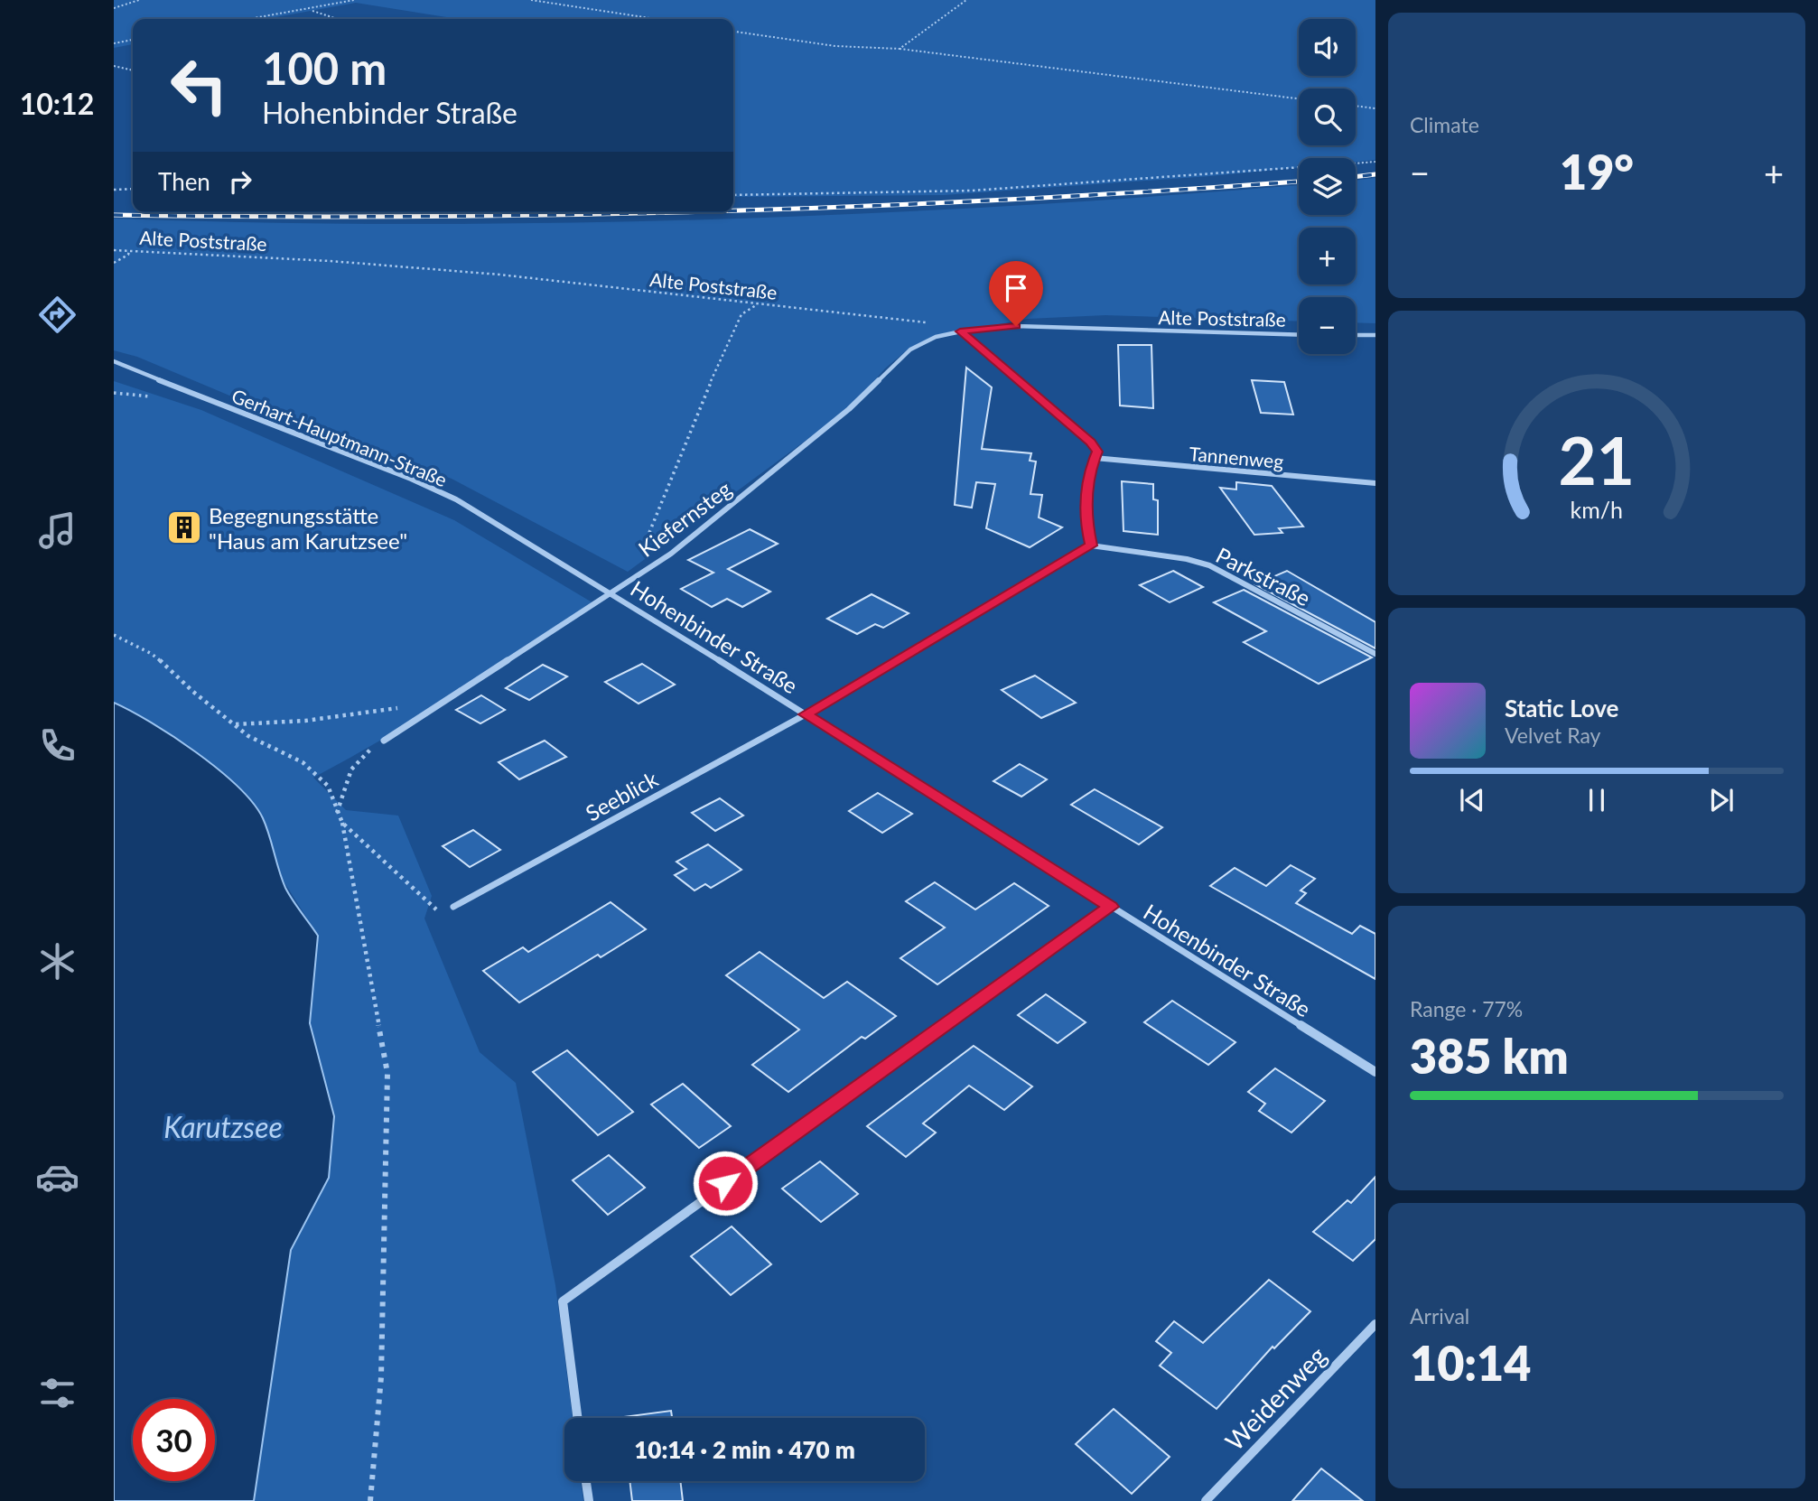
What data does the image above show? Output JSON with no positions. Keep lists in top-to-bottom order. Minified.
{"streets":{"street":["Alte Poststraße","Gerhart-Hauptmann-Straße","Tannenweg","Kiefernsteg","Parkstraße","Hohenbinder Straße","Seeblick","Weidenweg"]},"crossings":[["Alte Poststraße","Kiefernsteg"],["Gerhart-Hauptmann-Straße","Kiefernsteg"],["Gerhart-Hauptmann-Straße","Hohenbinder Straße"],["Kiefernsteg","Hohenbinder Straße"],["Parkstraße","Seeblick"],["Hohenbinder Straße","Seeblick"]],"water":["Karutzsee"],"places":{"building":["Begegnungsstätte \"Haus am Karutzsee\""]},"page":{"tabs":"10:12","tile":["Climate",["Range · 77%","385 km"],["Arrival","10:14"]],"map_buttons":["+","−"],"turn":["100 m","Hohenbinder Straße"],"heat":["−","19°","+"],"then":"Then","song":["Static Love","Velvet Ray"],"limit":"30","trip":"10:14 · 2 min · 470 m","gauge":["21","km/h"]}}
